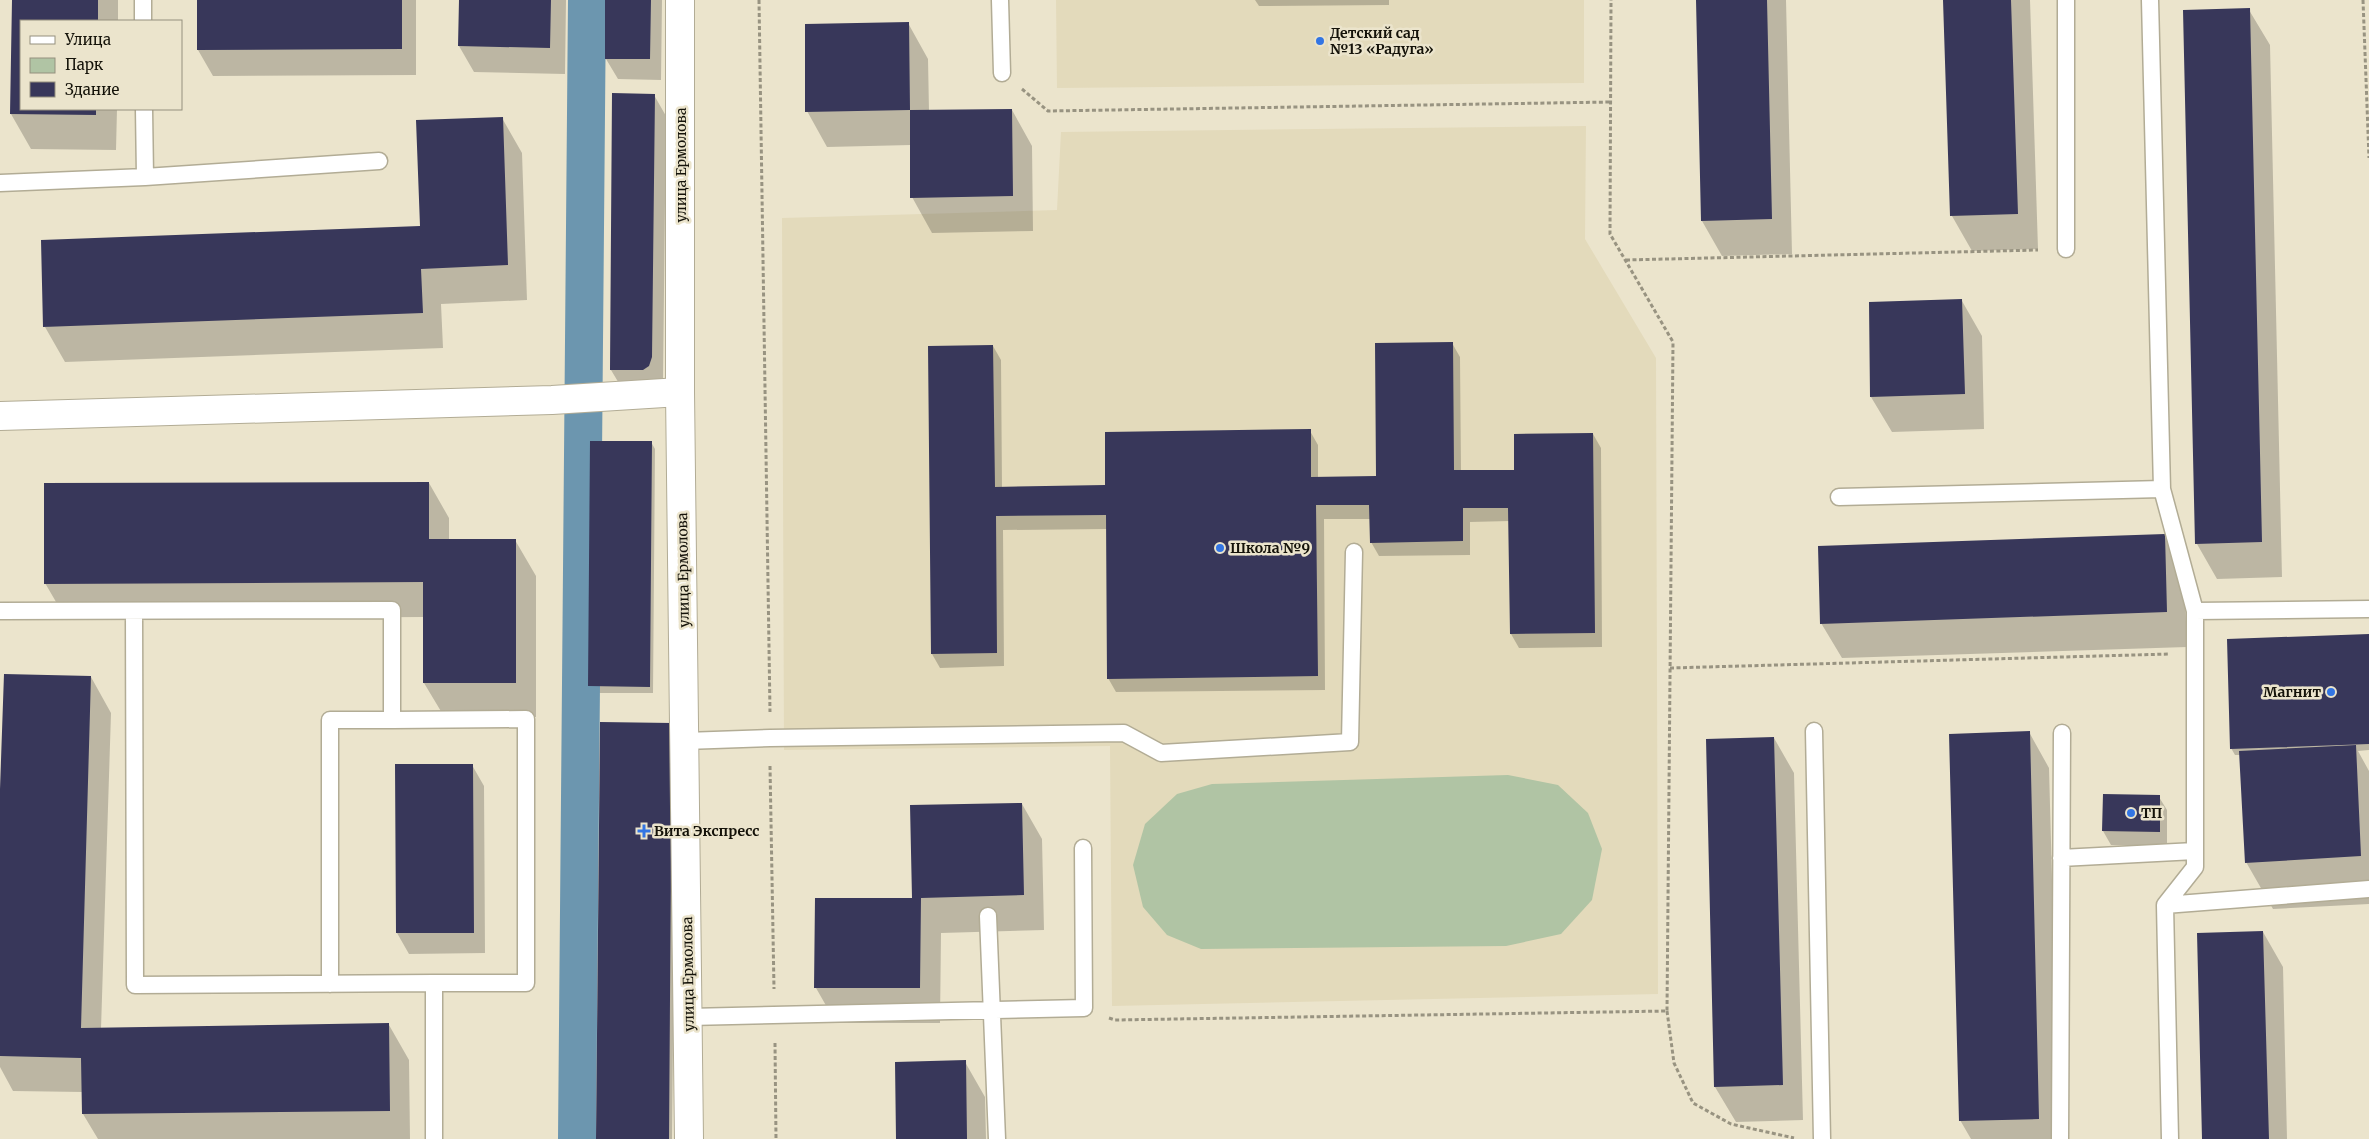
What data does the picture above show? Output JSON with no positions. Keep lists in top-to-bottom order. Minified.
{"streets":{"street":["улица Ермолова"]},"places":{"other":["Детский сад №13 «Радуга»","Школа №9","Магнит","ТП"],"health":["Вита Экспресс"]},"legend":["Улица","Парк","Здание"]}
